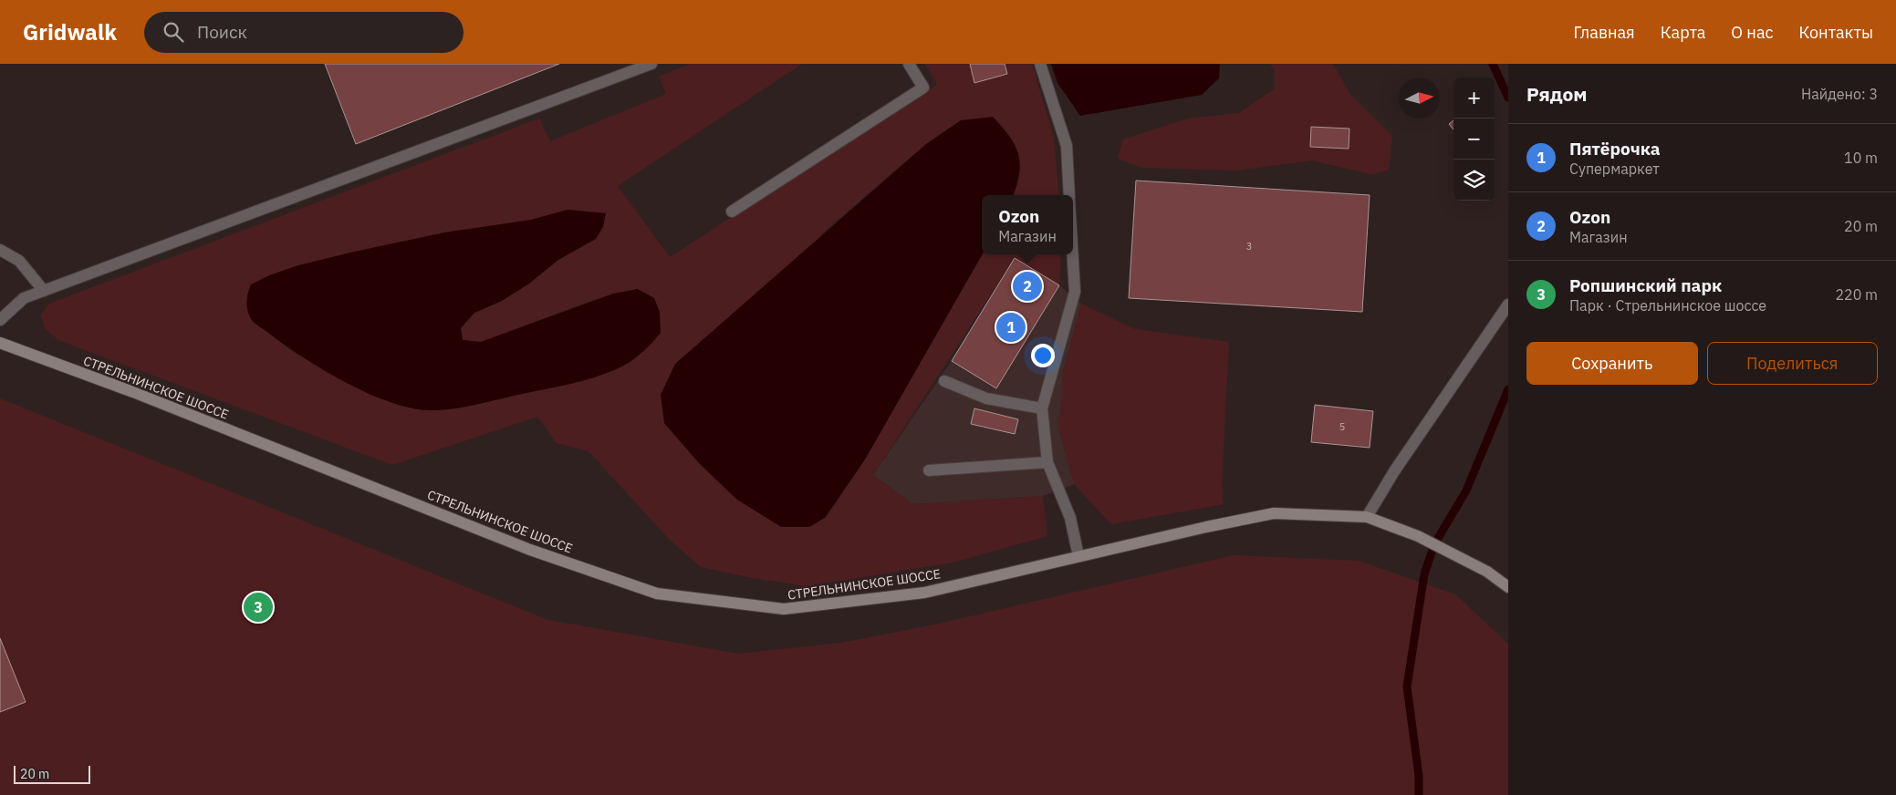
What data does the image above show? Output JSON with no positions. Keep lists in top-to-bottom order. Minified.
{"streets":{"main road":["СТРЕЛЬНИНСКОЕ ШОССЕ"]},"house_numbers":["3","5"],"scale_bar":"20 m","north":"right","page":{"header":"Gridwalk","search":"Поиск","nav":["Главная","Карта","О нас","Контакты"],"heading":["Рядом","Найдено: 3"],"map_buttons":["+","−"],"list":[{"mark":"1","name":"Пятёрочка","note":"Супермаркет","value":"10 m"},{"mark":"2","name":"Ozon","note":"Магазин","value":"20 m"},{"mark":"3","name":"Ропшинский парк","note":"Парк · Стрельнинское шоссе","value":"220 m"}],"popup":["Ozon","Магазин"],"pins":["2","1","3"],"buttons":["Сохранить","Поделиться"],"scale":"20 m"}}
